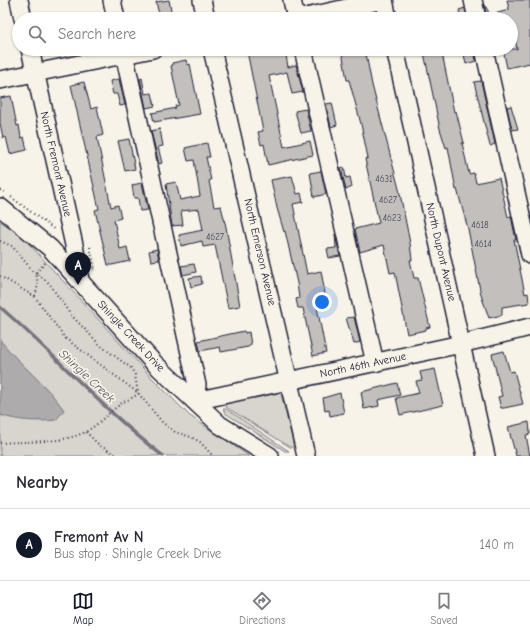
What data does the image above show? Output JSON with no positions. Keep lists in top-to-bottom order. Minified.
{"streets":{"street":["North Fremont Avenue","North Emerson Avenue","North Dupont Avenue","Shingle Creek Drive","North 46th Avenue"]},"crossings":[["North Fremont Avenue","Shingle Creek Drive"],["North Emerson Avenue","North 46th Avenue"],["North Dupont Avenue","North 46th Avenue"],["Shingle Creek Drive","North 46th Avenue"]],"water":["Shingle Creek"],"house_numbers":["4631","4627","4623","4618","4627","4614"],"page":{"search":"Search here","pins":"A","heading":"Nearby","list":[{"mark":"A","name":"Fremont Av N","note":"Bus stop · Shingle Creek Drive","value":"140 m"}],"nav":["Map","Directions","Saved"]}}
